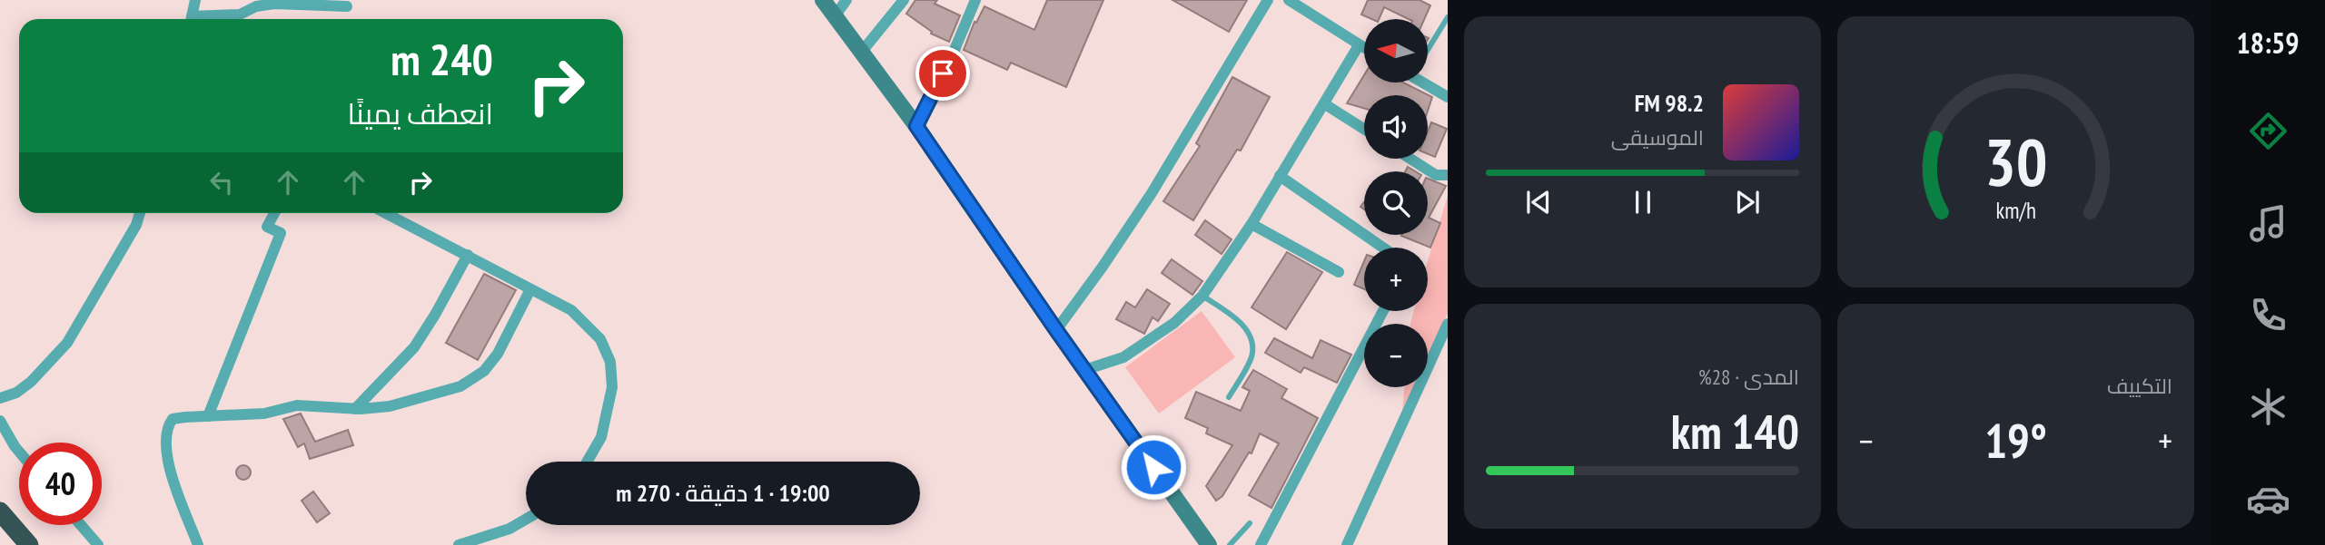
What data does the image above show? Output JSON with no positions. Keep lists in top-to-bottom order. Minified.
{"north":"left","page":{"tabs":"18:59","map_buttons":["+","−"],"turn":["240 m","انعطف يمينًا"],"song":["98.2 FM","الموسيقى"],"tile":["التكييف",["المدى · 28%","140 km"]],"heat":["−","19°","+"],"limit":"40","trip":"19:00 · 1 دقيقة · 270 m","gauge":["30","km/h"]}}
